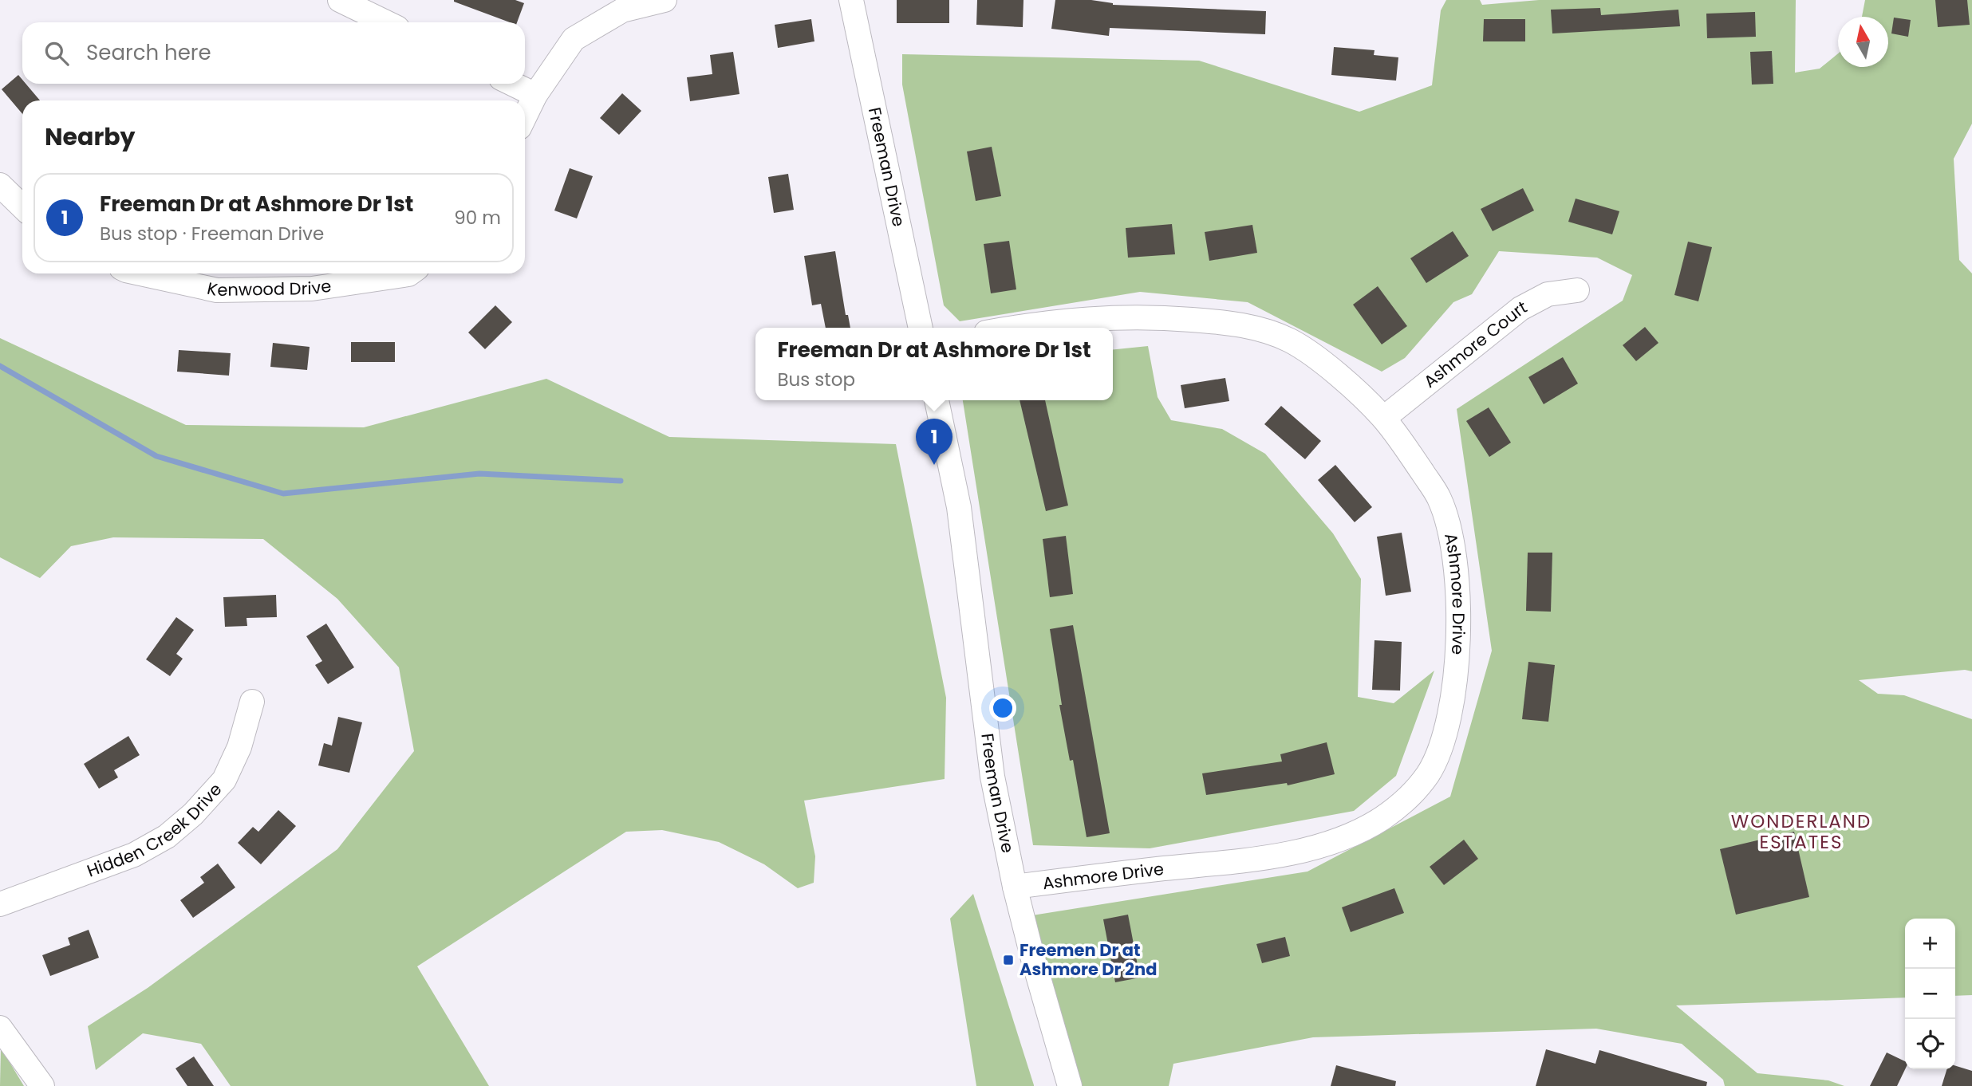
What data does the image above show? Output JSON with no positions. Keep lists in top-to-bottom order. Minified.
{"streets":{"street":["Freeman Drive","Kenwood Drive","Ashmore Court","Ashmore Drive","Hidden Creek Drive"]},"crossings":[["Freeman Drive","Ashmore Drive"],["Ashmore Court","Ashmore Drive"]],"districts":["WONDERLAND ESTATES"],"places":{"transit":["Freemen Dr at Ashmore Dr 2nd"]},"north":"top","page":{"search":"Search here","heading":"Nearby","list":[{"mark":"1","name":"Freeman Dr at Ashmore Dr 1st","note":"Bus stop · Freeman Drive","value":"90 m"}],"popup":["Freeman Dr at Ashmore Dr 1st","Bus stop"],"pins":"1","map_buttons":["+","−"]}}
